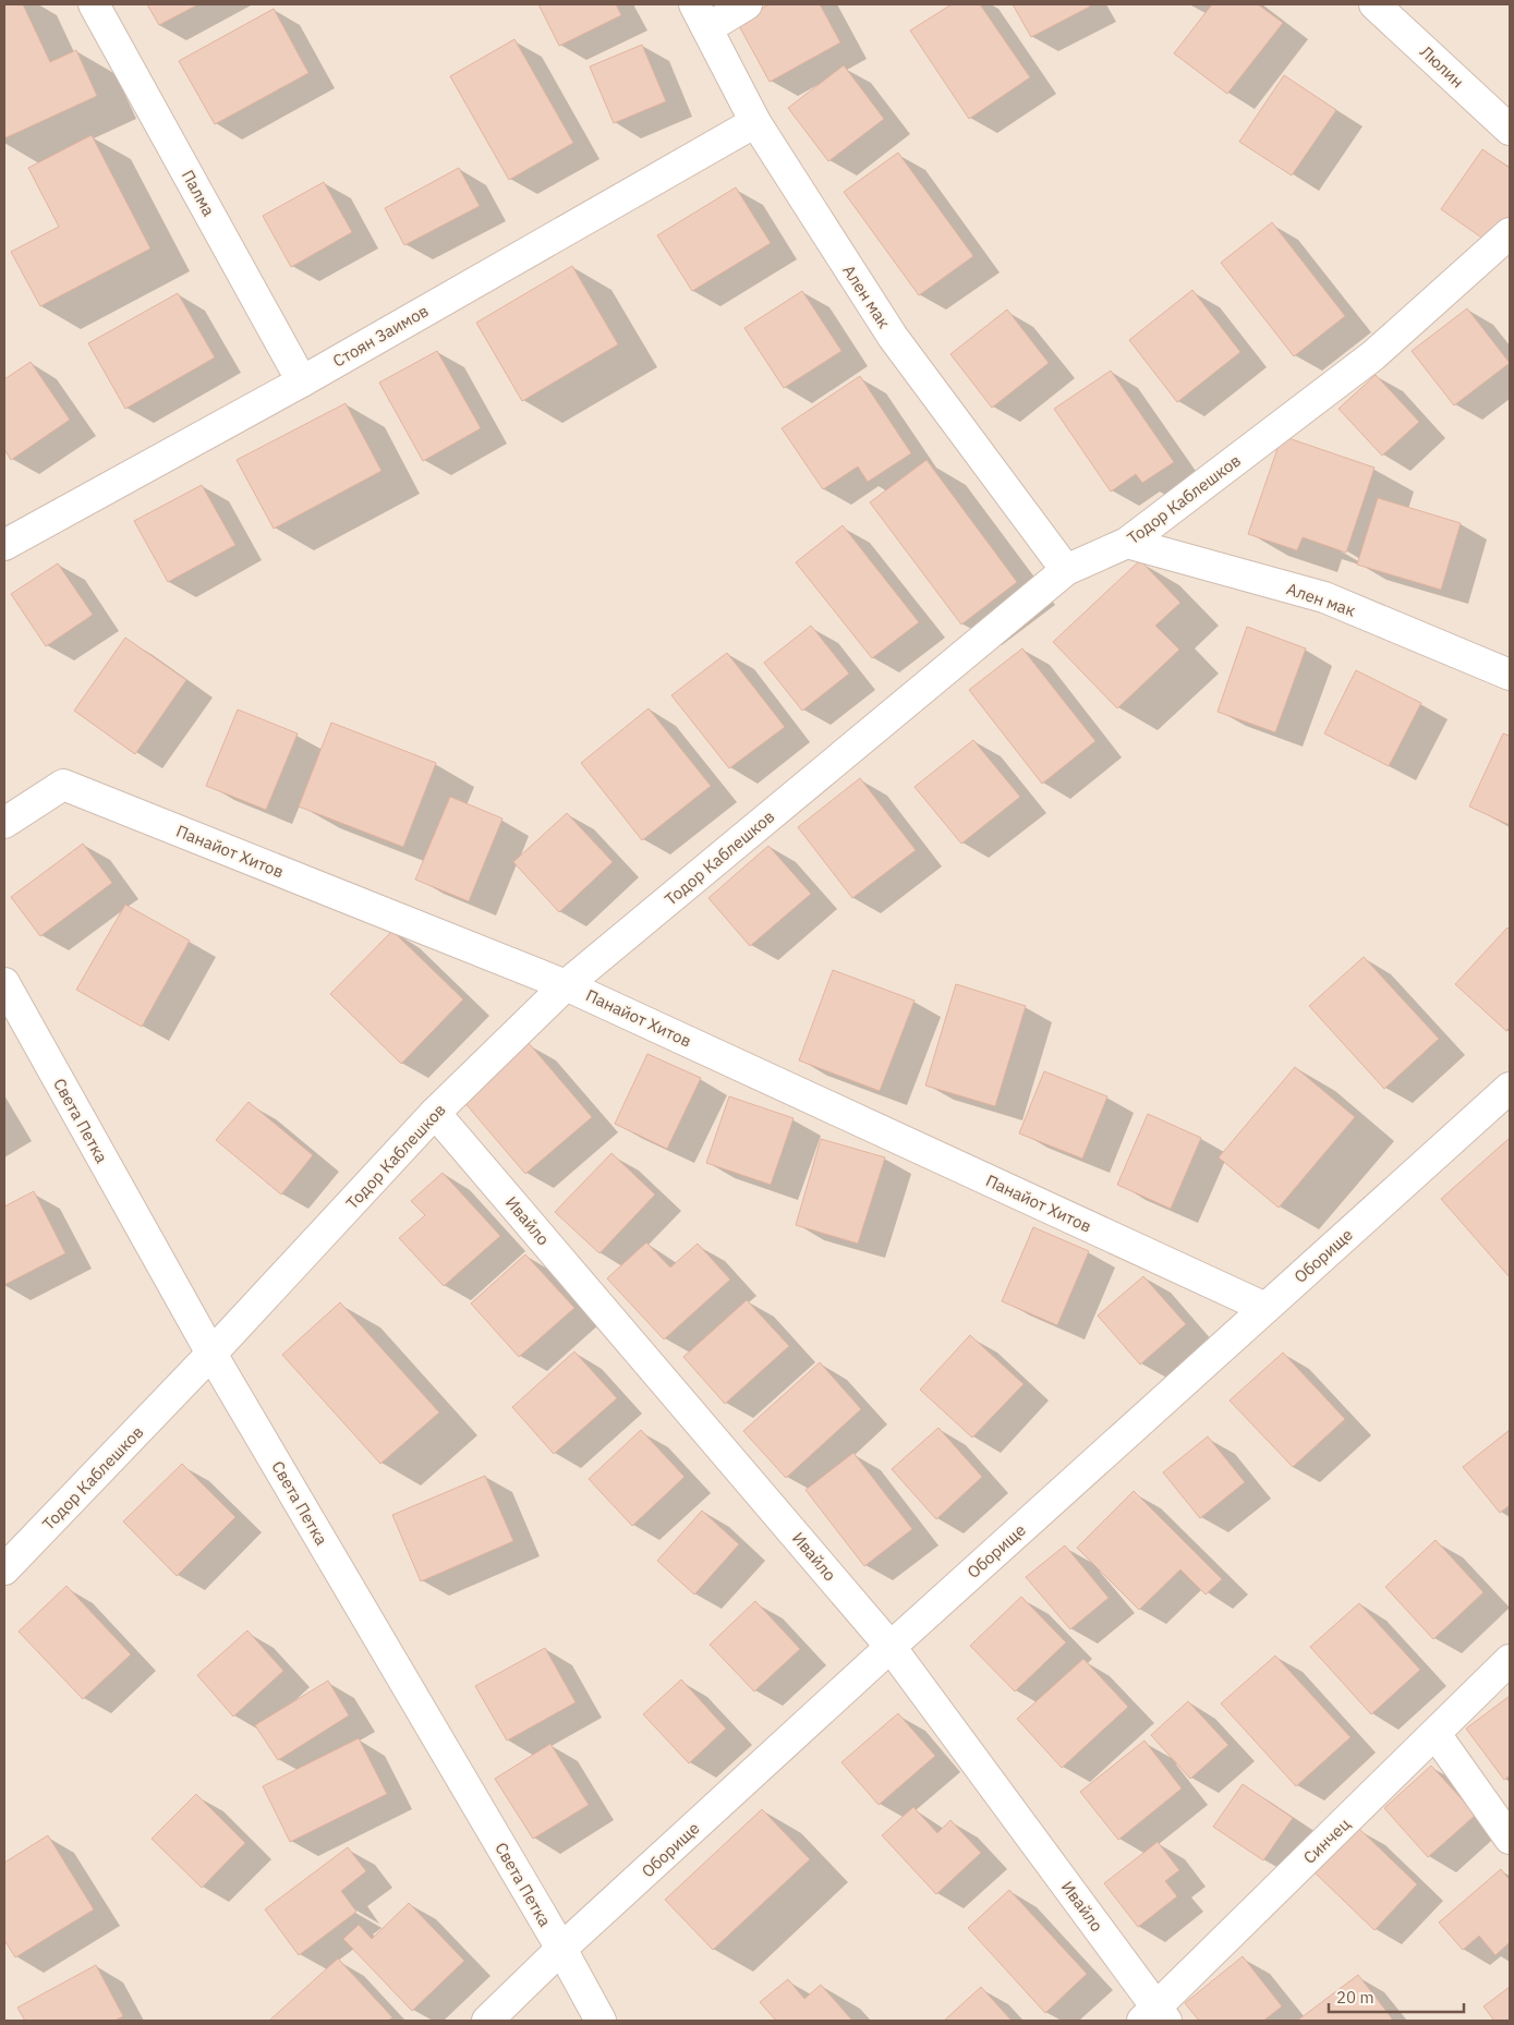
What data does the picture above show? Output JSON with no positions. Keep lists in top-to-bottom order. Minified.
{"streets":{"street":["Люлин","Палма","Ален мак","Стоян Заимов","Тодор Каблешков","Панайот Хитов","Света Петка","Ивайло","Оборище","Синчец"]},"crossings":[["Палма","Стоян Заимов"],["Ален мак","Стоян Заимов"],["Ален мак","Тодор Каблешков"],["Тодор Каблешков","Панайот Хитов"],["Тодор Каблешков","Света Петка"],["Тодор Каблешков","Ивайло"],["Панайот Хитов","Оборище"],["Света Петка","Оборище"],["Ивайло","Оборище"],["Ивайло","Синчец"]],"scale_bar":"20 m"}
